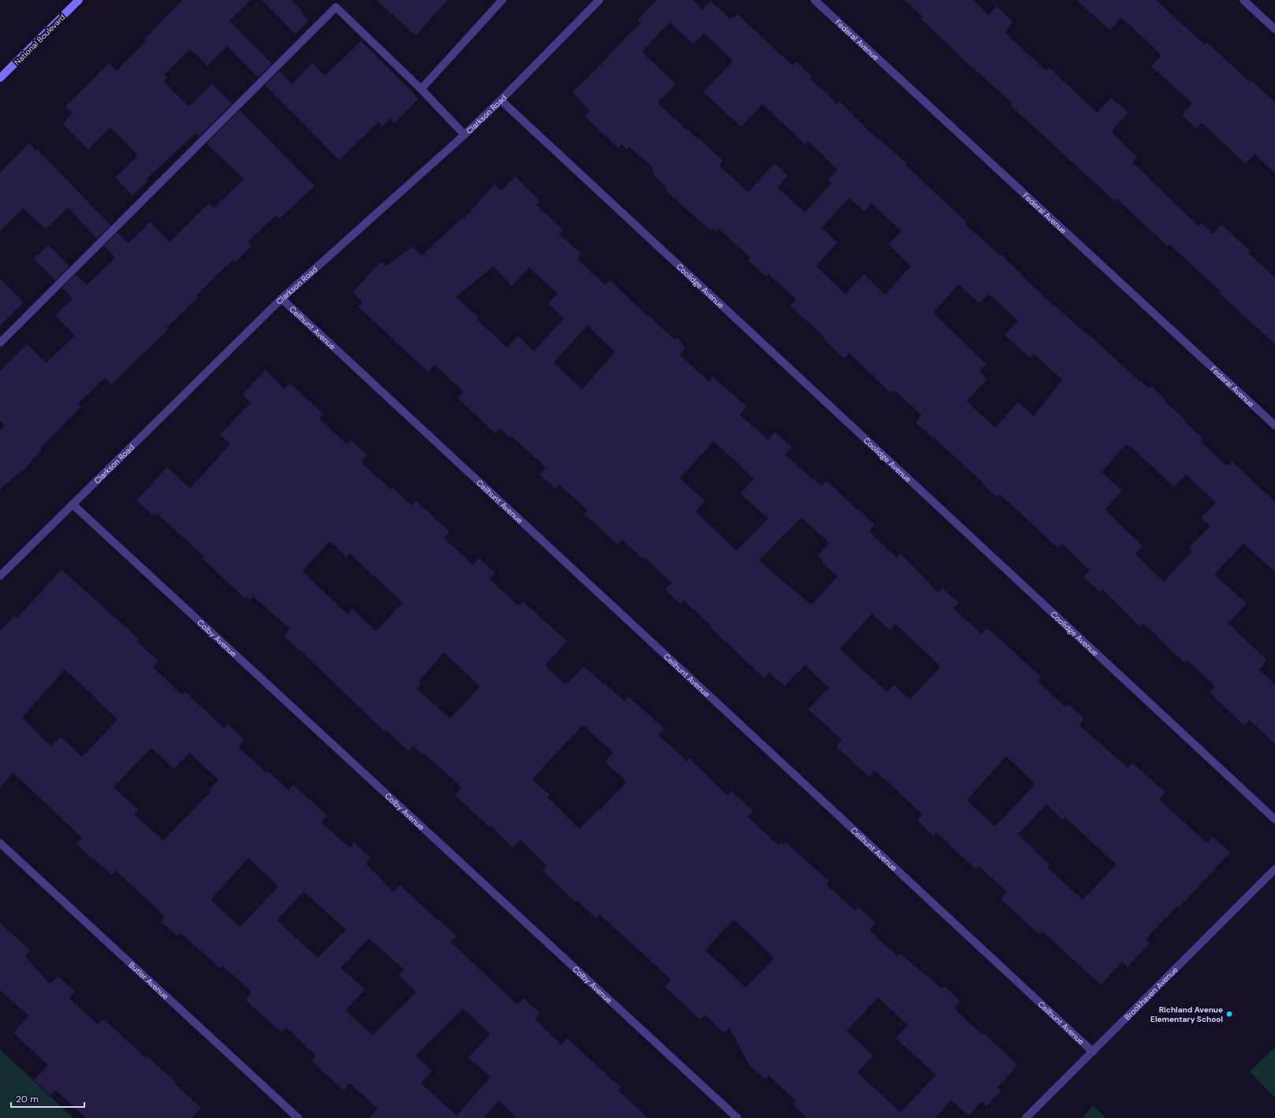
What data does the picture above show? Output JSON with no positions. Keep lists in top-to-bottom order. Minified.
{"streets":{"main road":["National Boulevard"],"street":["Federal Avenue","Clarkson Road","Coolidge Avenue","Ceilhunt Avenue","Colby Avenue","Butler Avenue","Brookhaven Avenue"]},"crossings":[["Clarkson Road","Coolidge Avenue"],["Clarkson Road","Ceilhunt Avenue"],["Clarkson Road","Colby Avenue"],["Ceilhunt Avenue","Brookhaven Avenue"]],"places":["Richland Avenue Elementary School"],"scale_bar":"20 m"}
